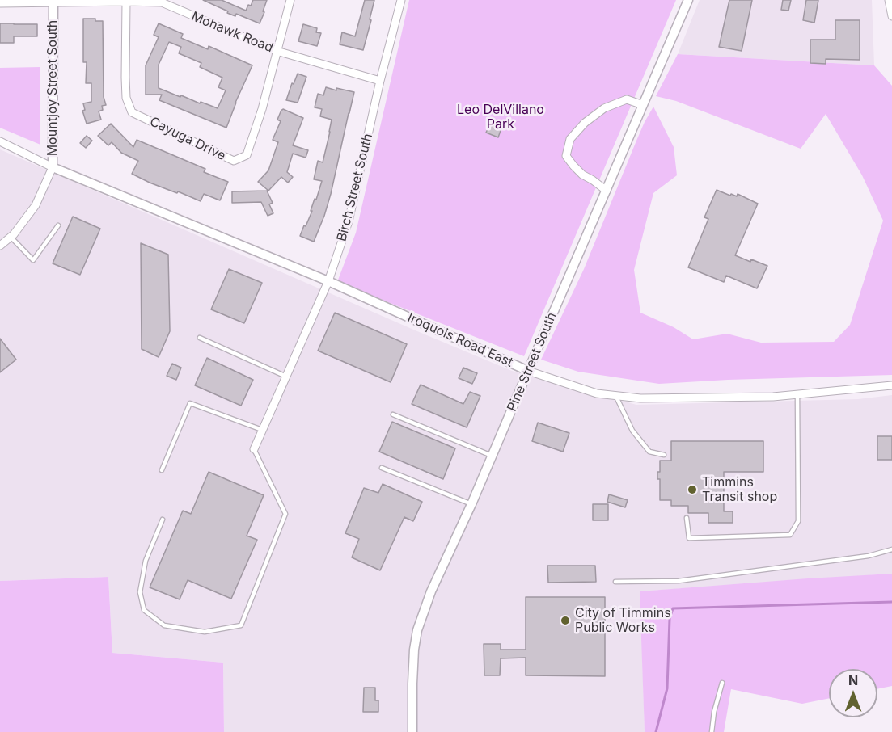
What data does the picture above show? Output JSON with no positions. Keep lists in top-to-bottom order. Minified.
{"streets":{"street":["Mohawk Road","Mountjoy Street South","Cayuga Drive","Birch Street South","Iroquois Road East","Pine Street South"]},"crossings":[["Mohawk Road","Mountjoy Street South"],["Mohawk Road","Cayuga Drive"],["Mohawk Road","Birch Street South"],["Mountjoy Street South","Iroquois Road East"],["Birch Street South","Iroquois Road East"],["Iroquois Road East","Pine Street South"]],"parks":["Leo DelVillano Park"],"places":["Timmins Transit shop","City of Timmins Public Works"],"north":"top"}
